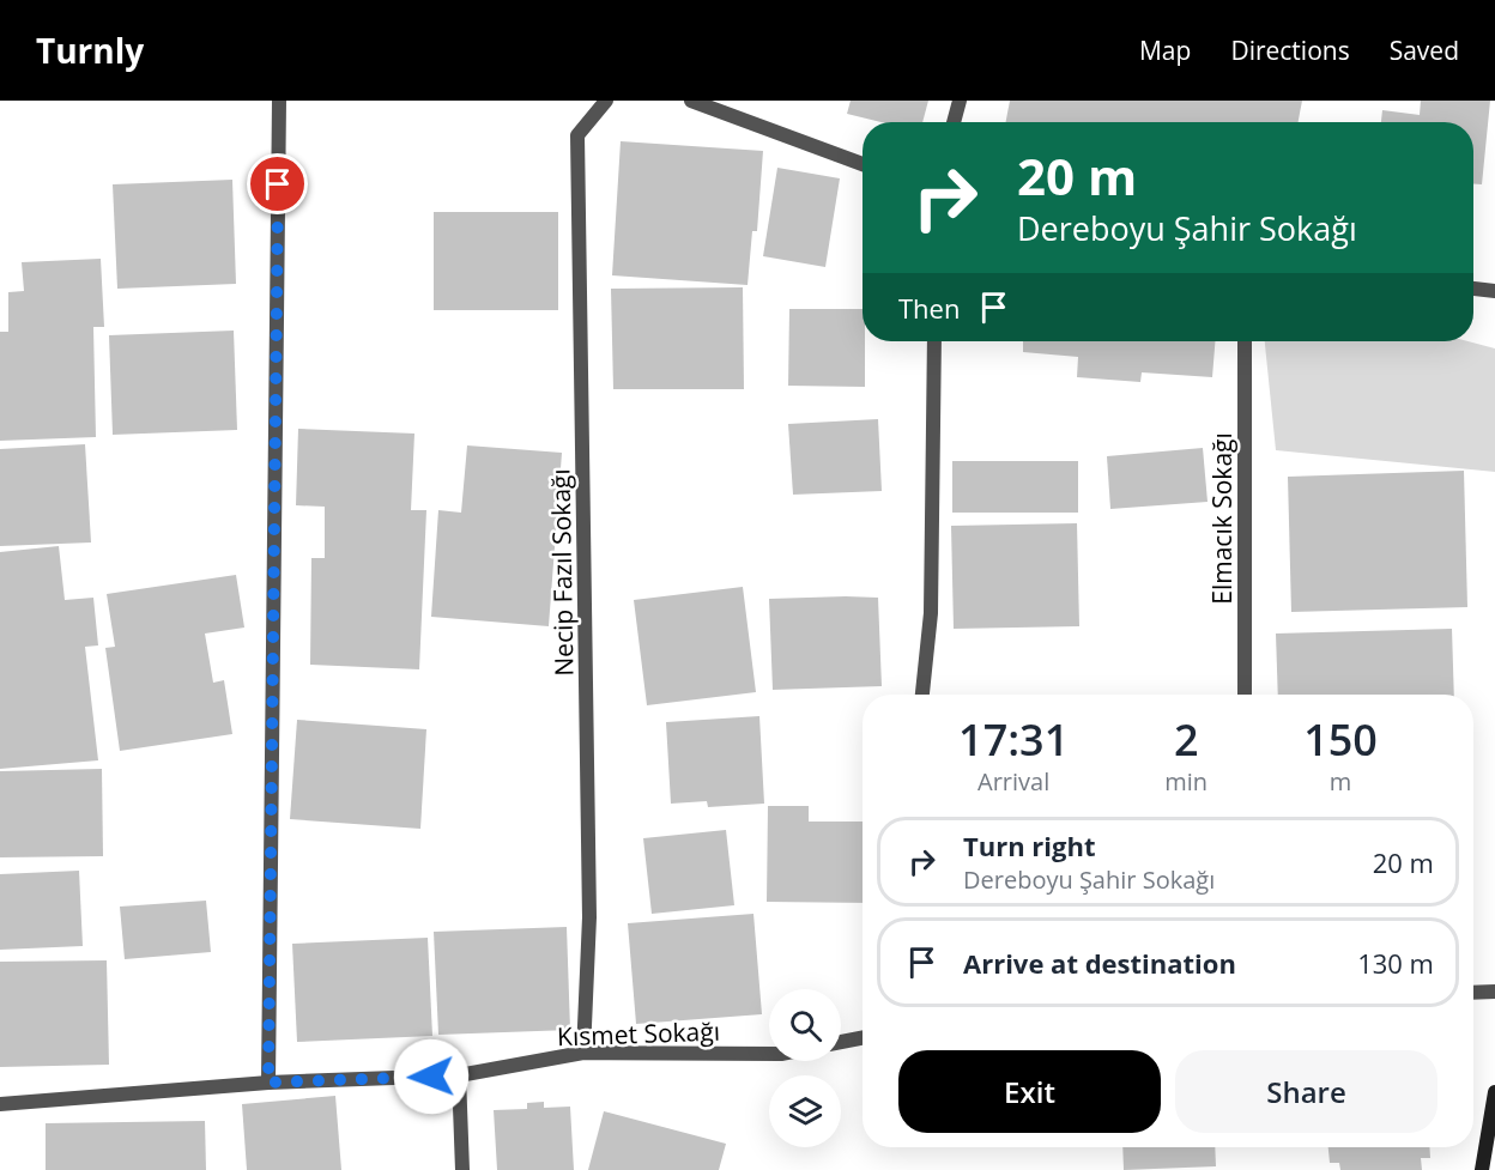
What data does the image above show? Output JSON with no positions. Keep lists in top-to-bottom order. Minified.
{"streets":{"street":["Elmacık Sokağı","Necip Fazıl Sokağı","Kısmet Sokağı"]},"crossings":[["Necip Fazıl Sokağı","Kısmet Sokağı"]],"page":{"header":"Turnly","nav":["Map","Directions","Saved"],"turn":["20 m","Dereboyu Şahir Sokağı"],"then":"Then","eta":["17:31","Arrival","2","min","150","m"],"list":[{"name":"Turn right","note":"Dereboyu Şahir Sokağı","value":"20 m"},{"name":"Arrive at destination","value":"130 m"}],"buttons":["Exit","Share"]}}
